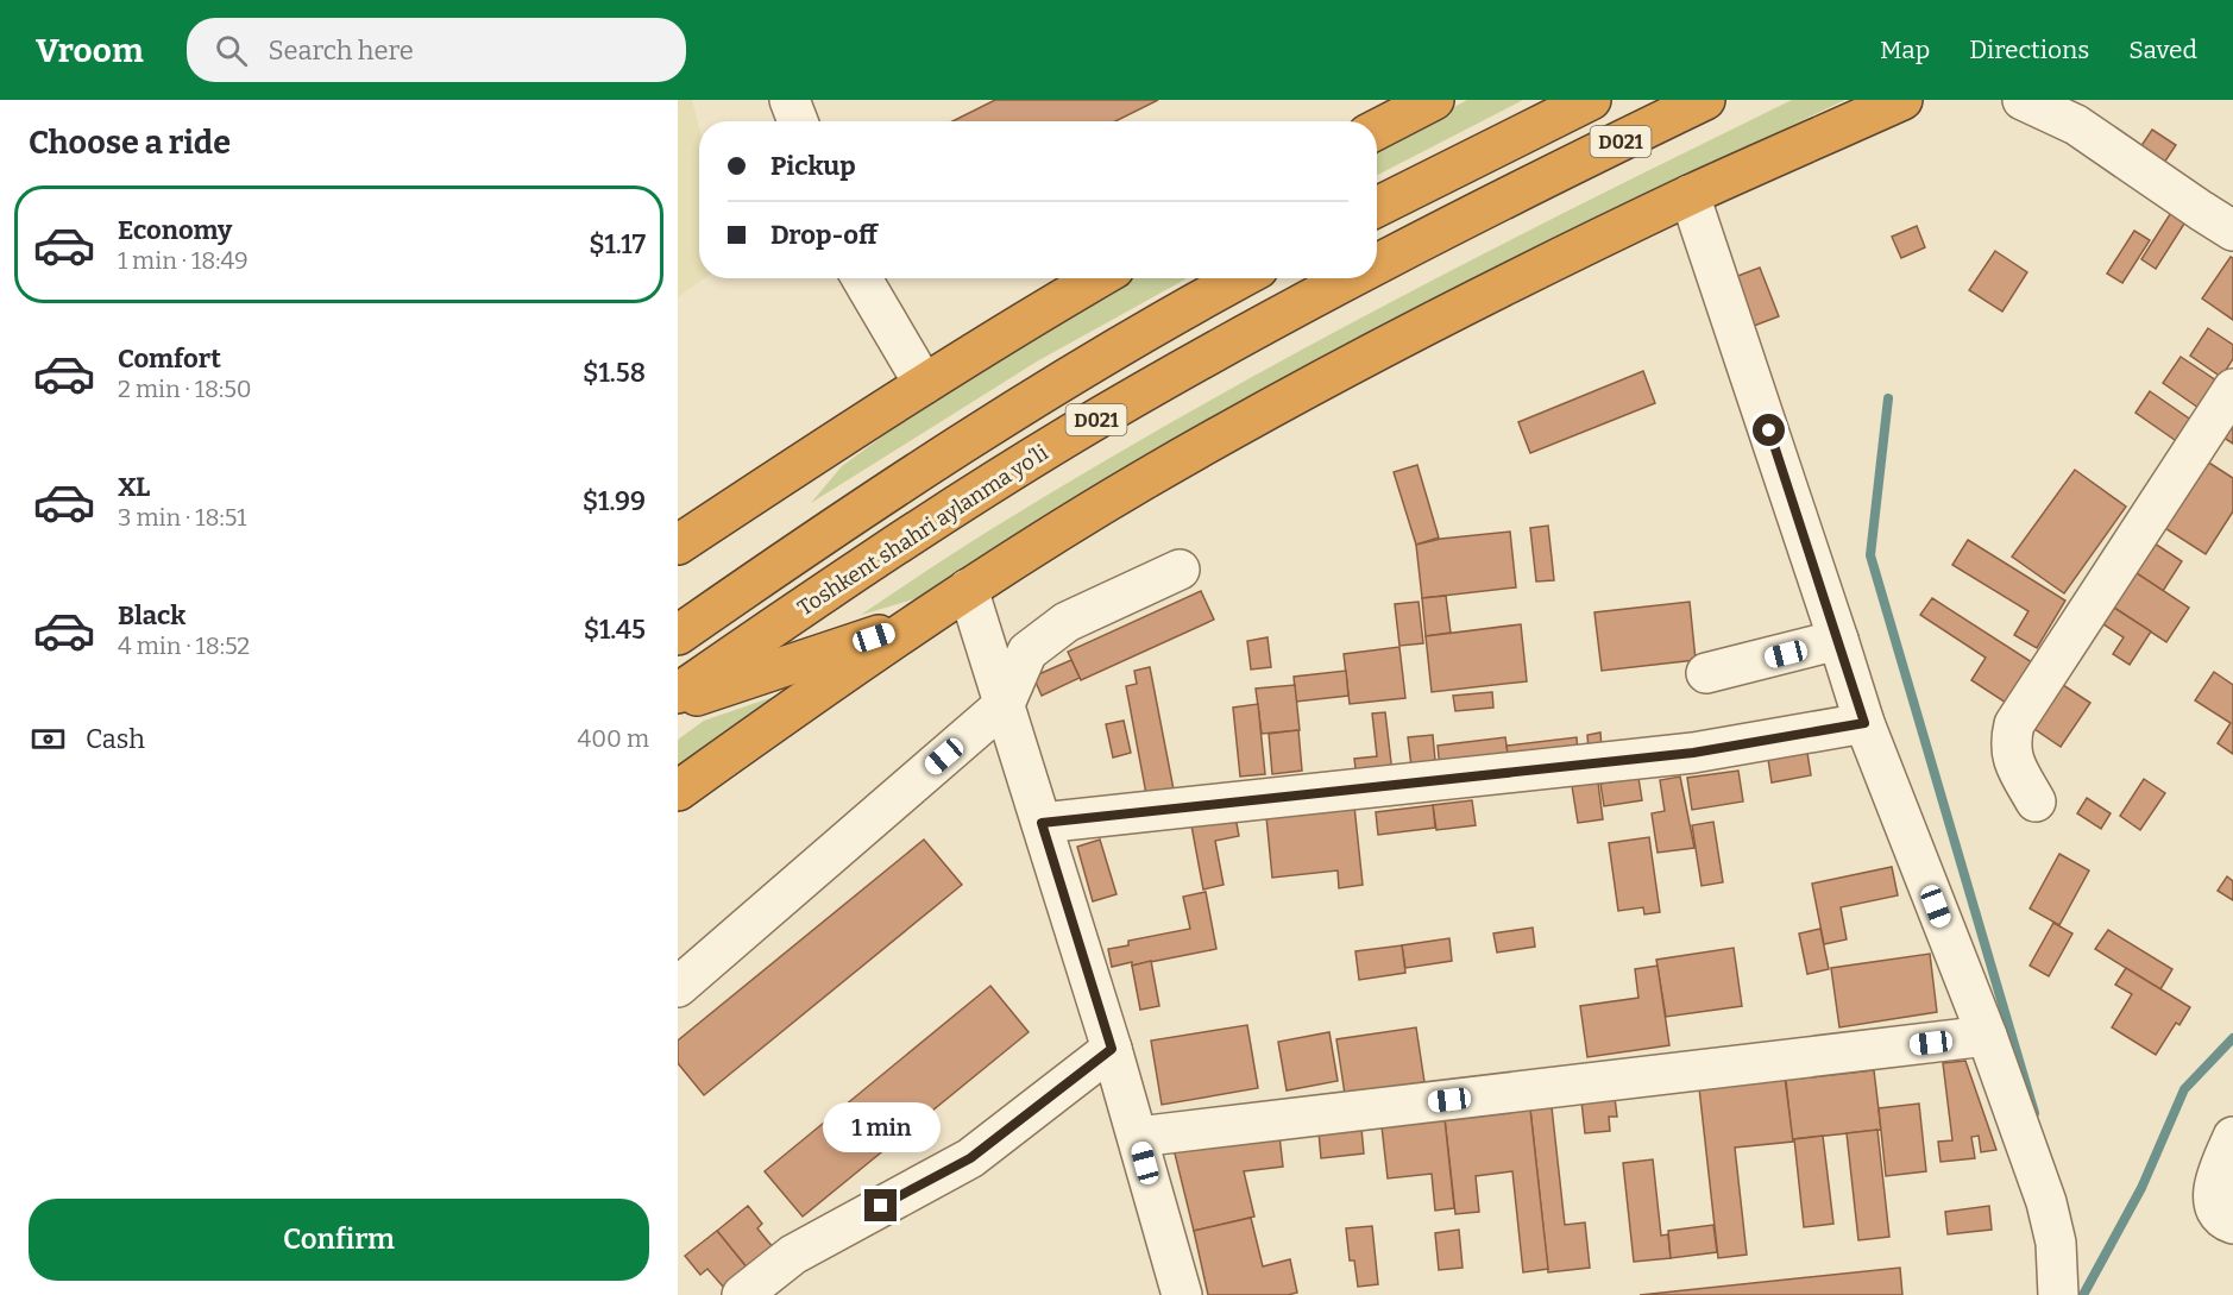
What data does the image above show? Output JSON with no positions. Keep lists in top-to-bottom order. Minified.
{"streets":{"highway":["D021","Toshkent shahri aylanma yoʻli"]},"page":{"header":"Vroom","search":"Search here","nav":["Map","Directions","Saved"],"heading":"Choose a ride","banner":["Pickup","Drop-off"],"list":[{"name":"Economy","note":"1 min · 18:49","value":"$1.17"},{"name":"Comfort","note":"2 min · 18:50","value":"$1.58"},{"name":"XL","note":"3 min · 18:51","value":"$1.99"},{"name":"Black","note":"4 min · 18:52","value":"$1.45"}],"pay":["Cash","400 m"],"bubble":"1 min","buttons":"Confirm"}}
